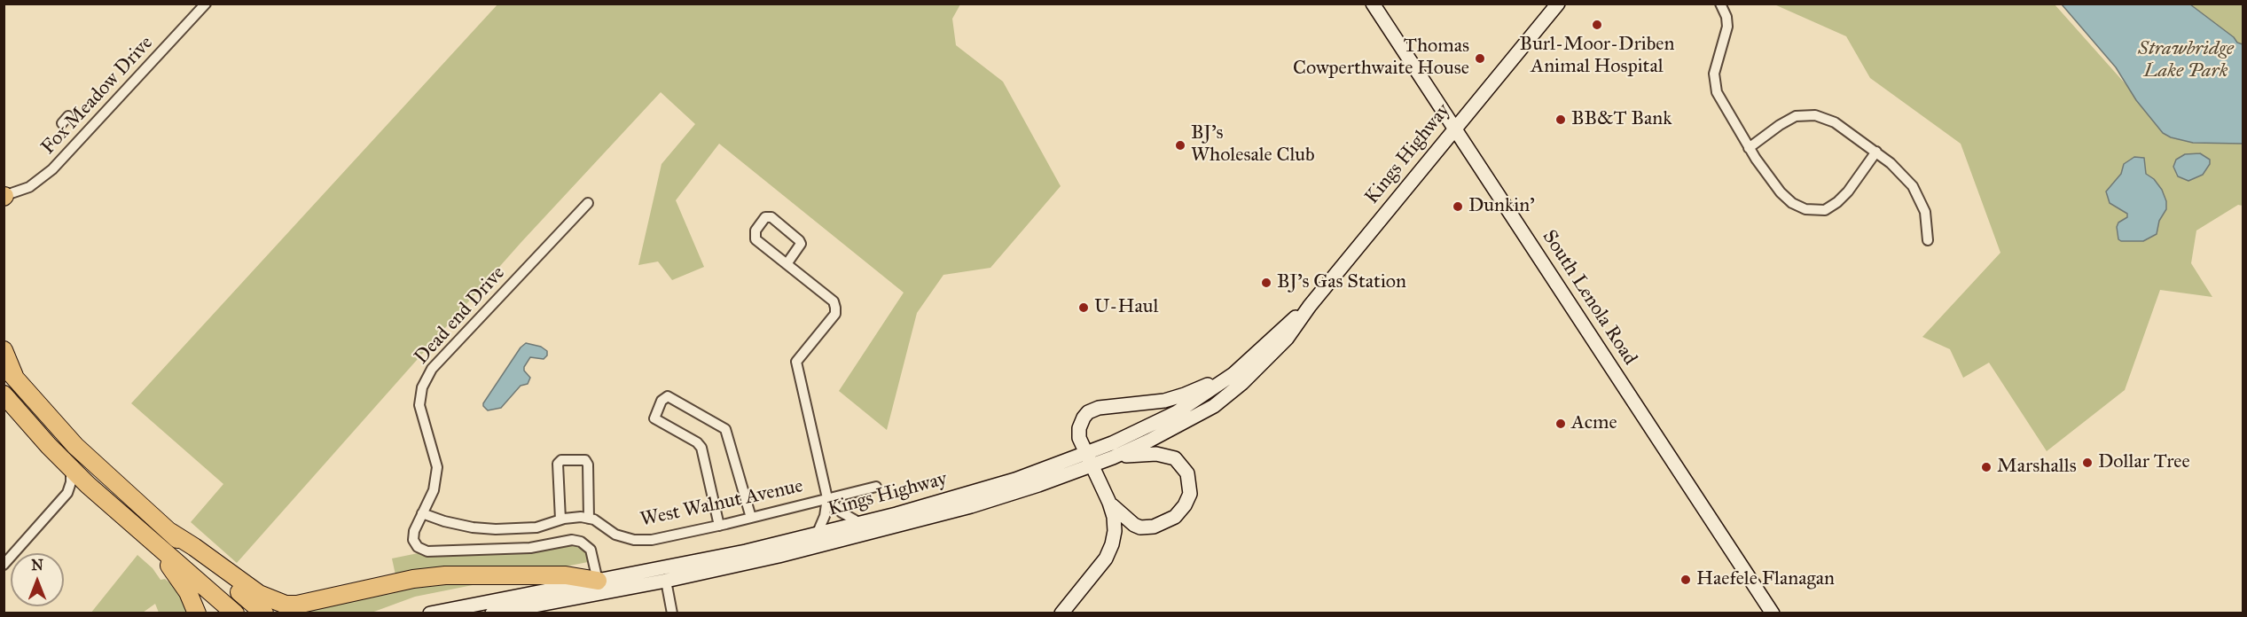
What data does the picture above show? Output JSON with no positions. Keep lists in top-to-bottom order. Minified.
{"streets":{"main road":["Kings Highway","South Lenola Road"],"street":["Fox Meadow Drive","Dead end Drive","West Walnut Avenue"]},"crossings":[["Kings Highway","South Lenola Road"],["Kings Highway","Dead end Drive"]],"parks":["Strawbridge Lake Park"],"places":["Burl-Moor-Driben Animal Hospital","Thomas Cowperthwaite House","BB&T Bank","BJ's Wholesale Club","Dunkin'","BJ's Gas Station","U-Haul","Acme","Dollar Tree","Marshalls","Haefele Flanagan"],"north":"top"}
